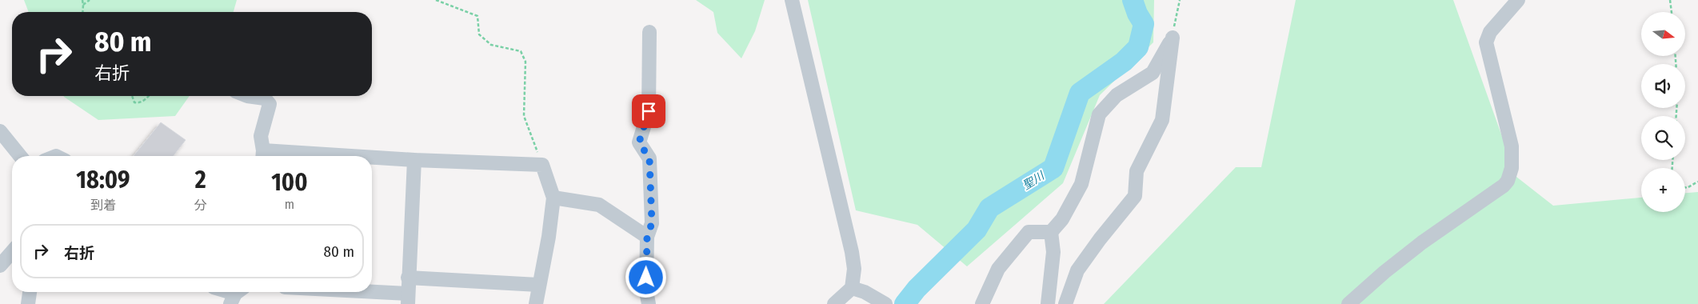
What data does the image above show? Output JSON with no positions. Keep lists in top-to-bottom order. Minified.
{"water":["聖川"],"north":"right","page":{"map_buttons":"+","turn":["80 m","右折"],"eta":["18:09","到着","2","分","100","m"],"list":[{"name":"右折","value":"80 m"}]}}
